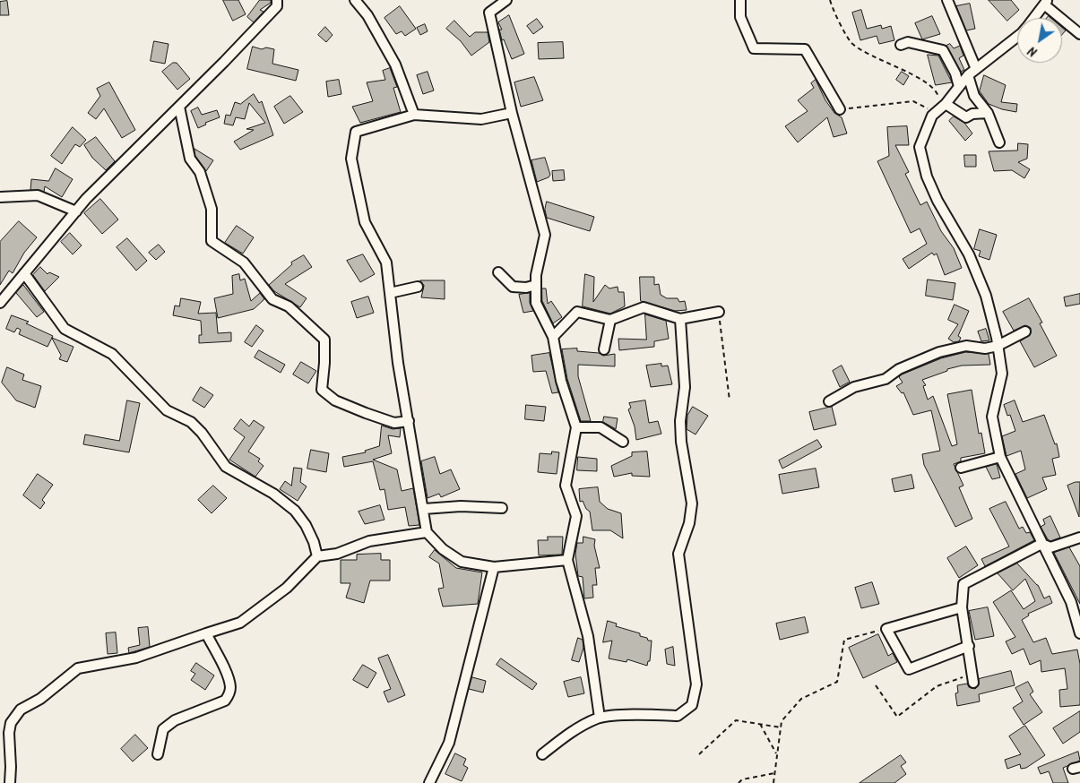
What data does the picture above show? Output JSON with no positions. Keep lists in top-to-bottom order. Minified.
{"north":"bottom left"}
